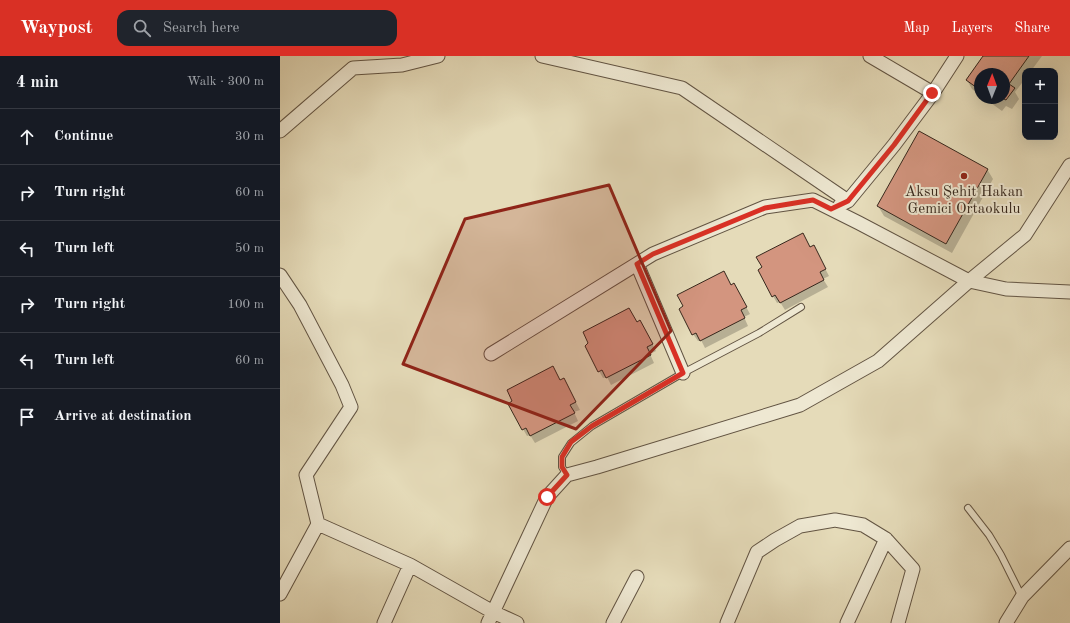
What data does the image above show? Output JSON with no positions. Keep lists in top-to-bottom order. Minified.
{"places":["Aksu Şehit Hakan Gemici Ortaokulu"],"north":"top","page":{"header":"Waypost","search":"Search here","nav":["Map","Layers","Share"],"heading":["4 min","Walk · 300 m"],"map_buttons":["+","−"],"list":[["Continue","30 m"],["Turn right","60 m"],["Turn left","50 m"],["Turn right","100 m"],["Turn left","60 m"],"Arrive at destination"]}}
